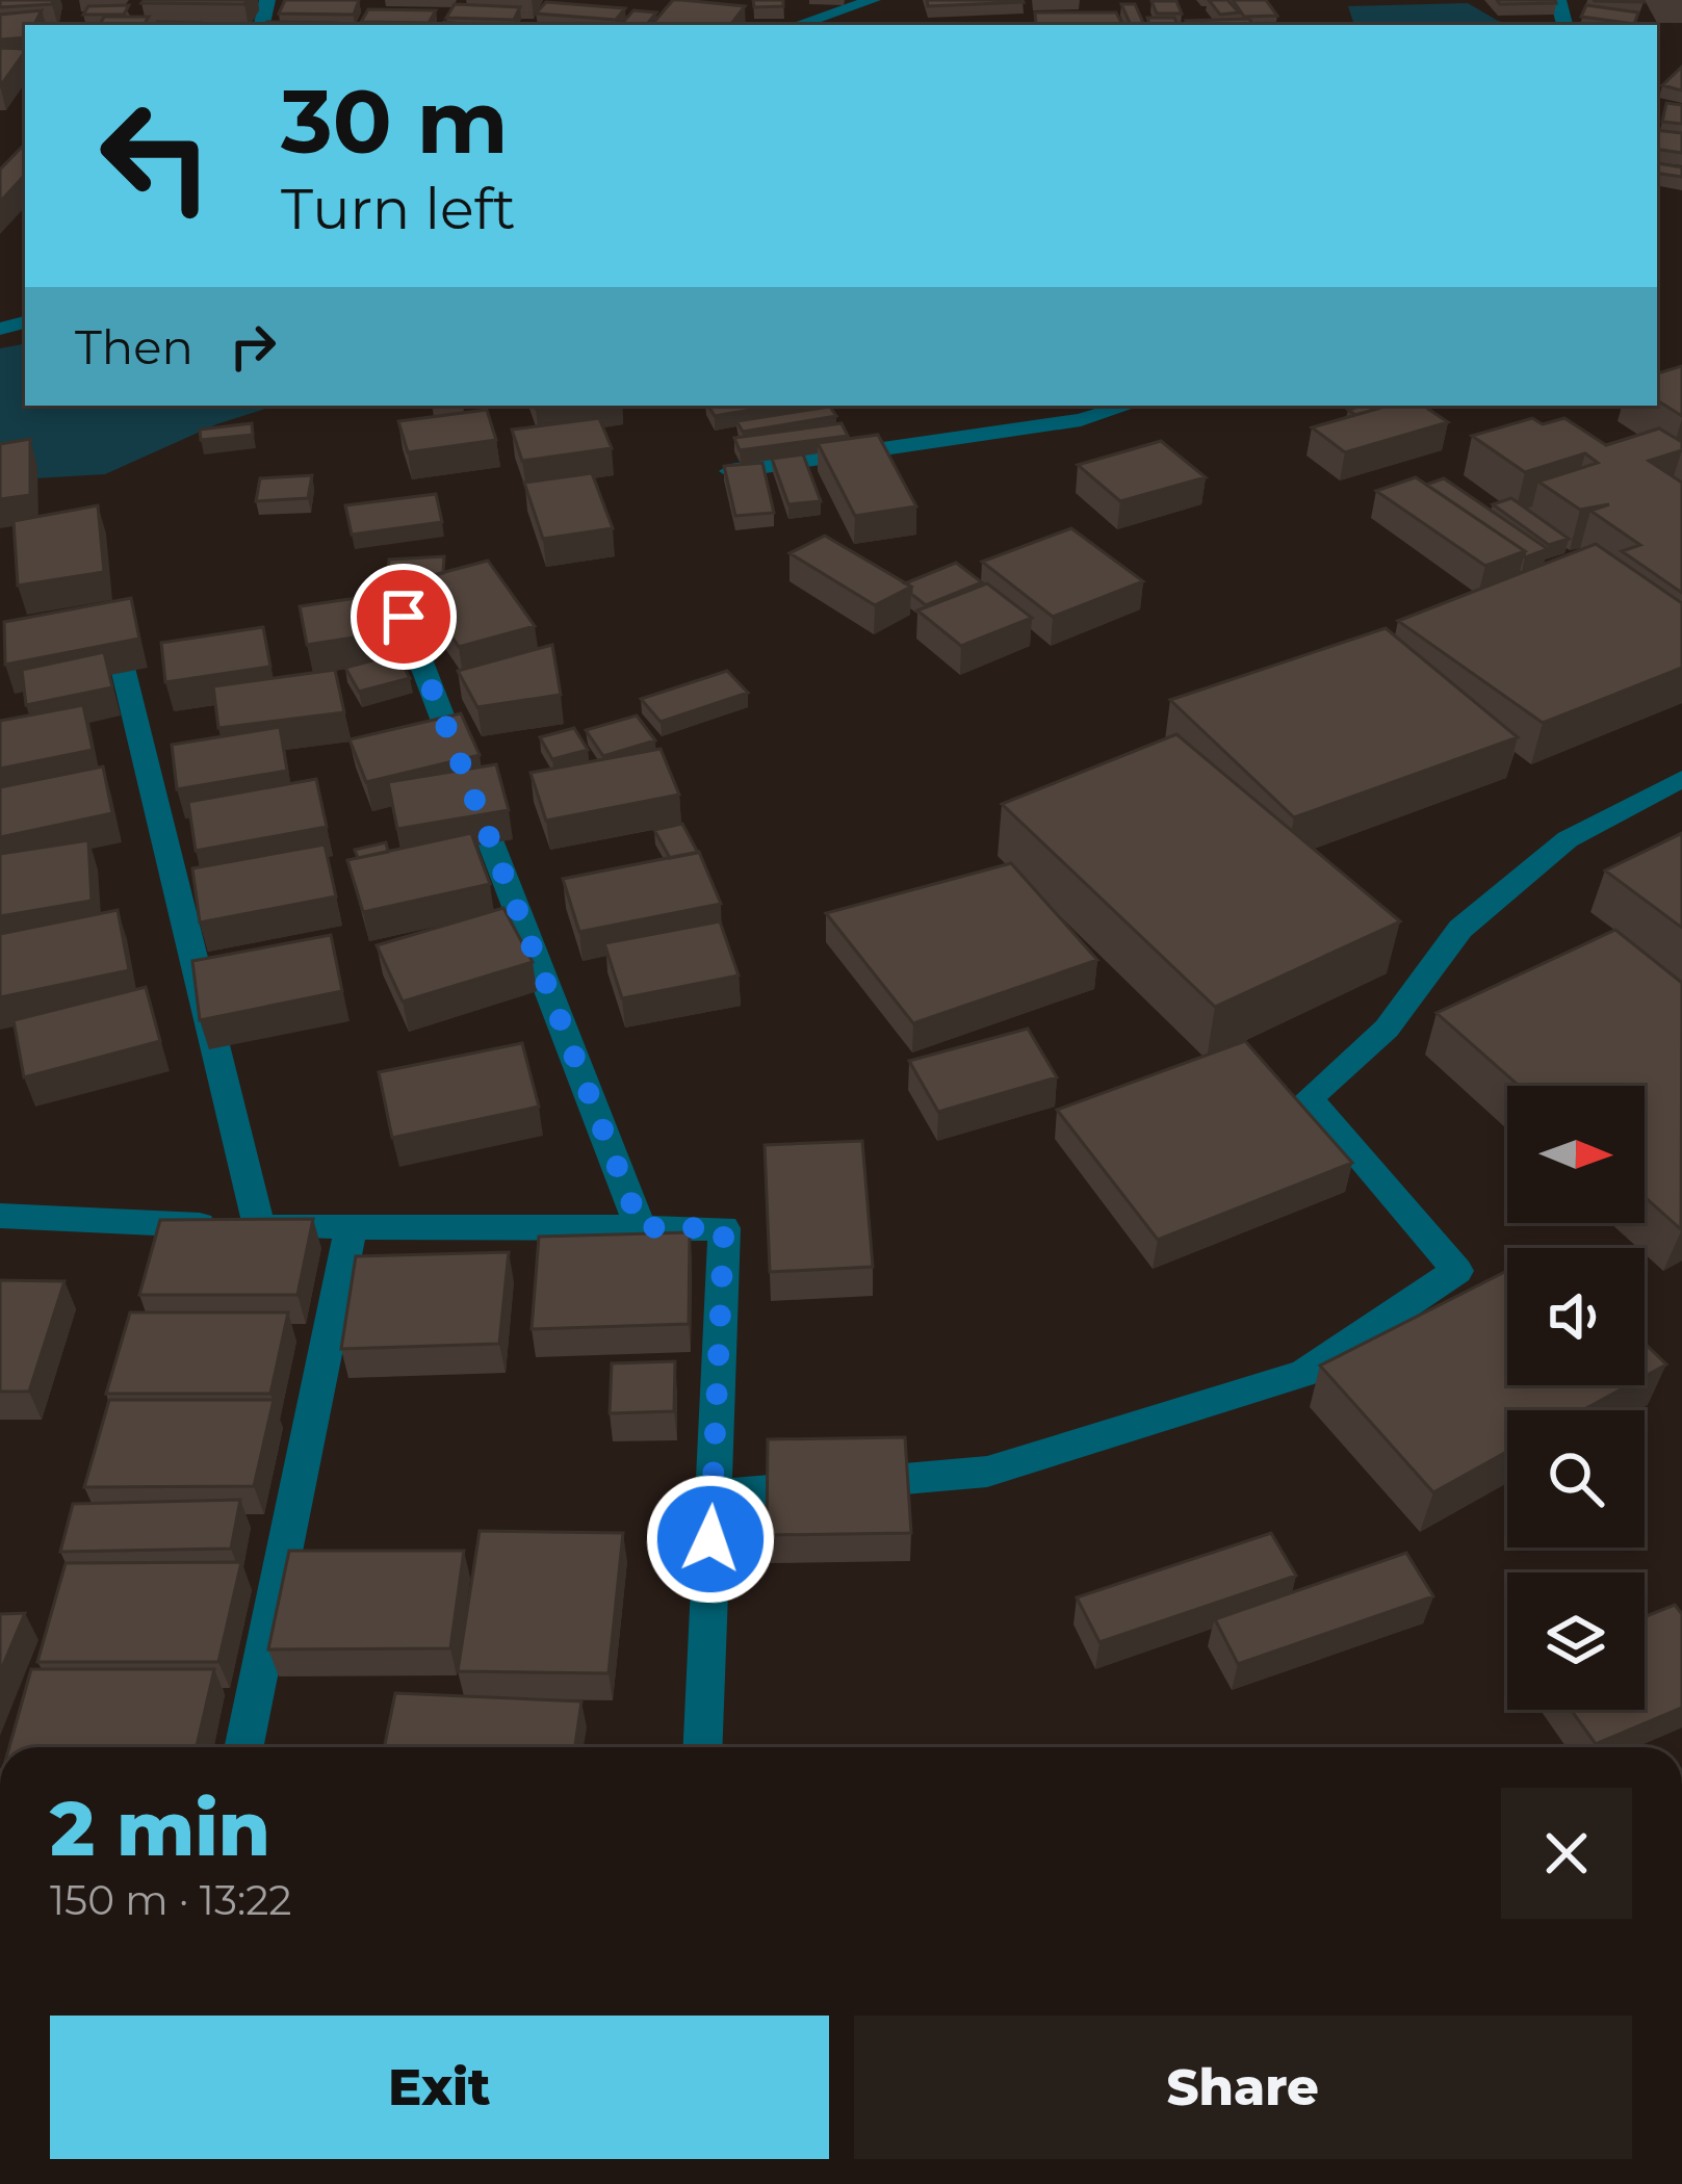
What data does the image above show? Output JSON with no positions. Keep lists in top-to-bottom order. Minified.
{"north":"right","page":{"turn":["30 m","Turn left"],"then":"Then","heading":["2 min","150 m · 13:22"],"buttons":["Exit","Share"]}}
